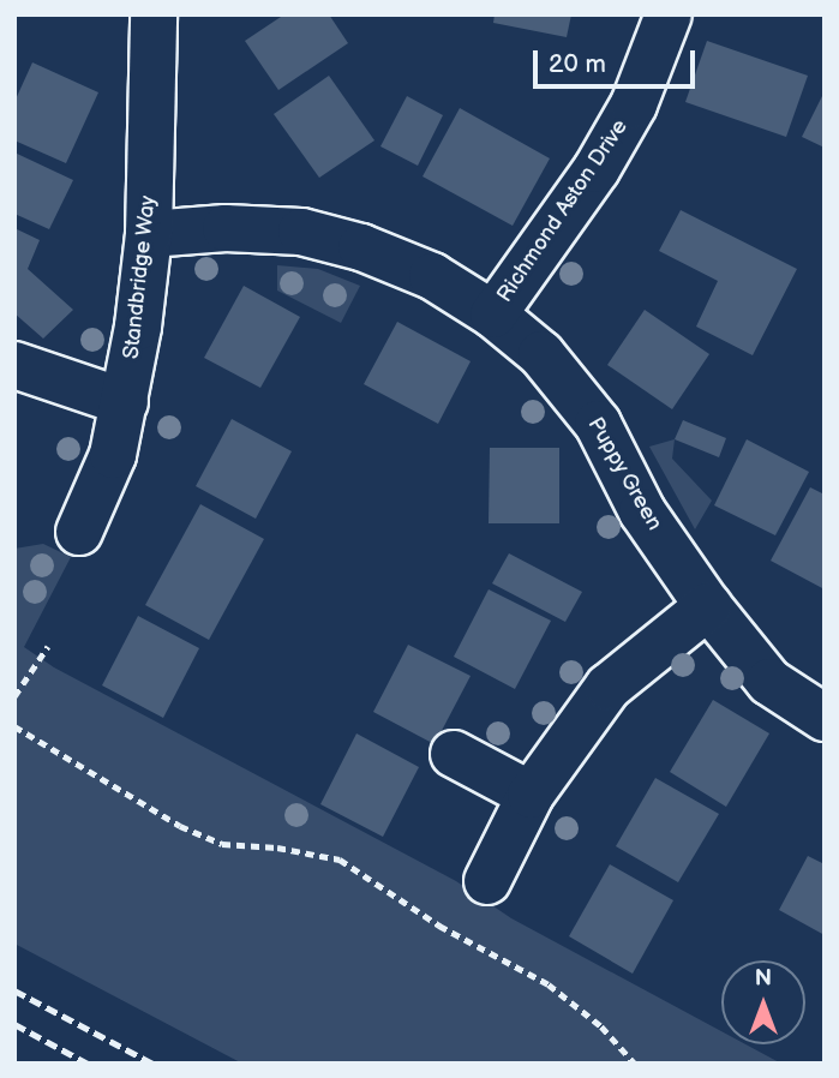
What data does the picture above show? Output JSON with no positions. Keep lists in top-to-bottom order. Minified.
{"streets":{"street":["Richmond Aston Drive","Standbridge Way","Puppy Green"]},"crossings":[["Richmond Aston Drive","Puppy Green"],["Standbridge Way","Puppy Green"]],"scale_bar":"20 m","north":"top"}
